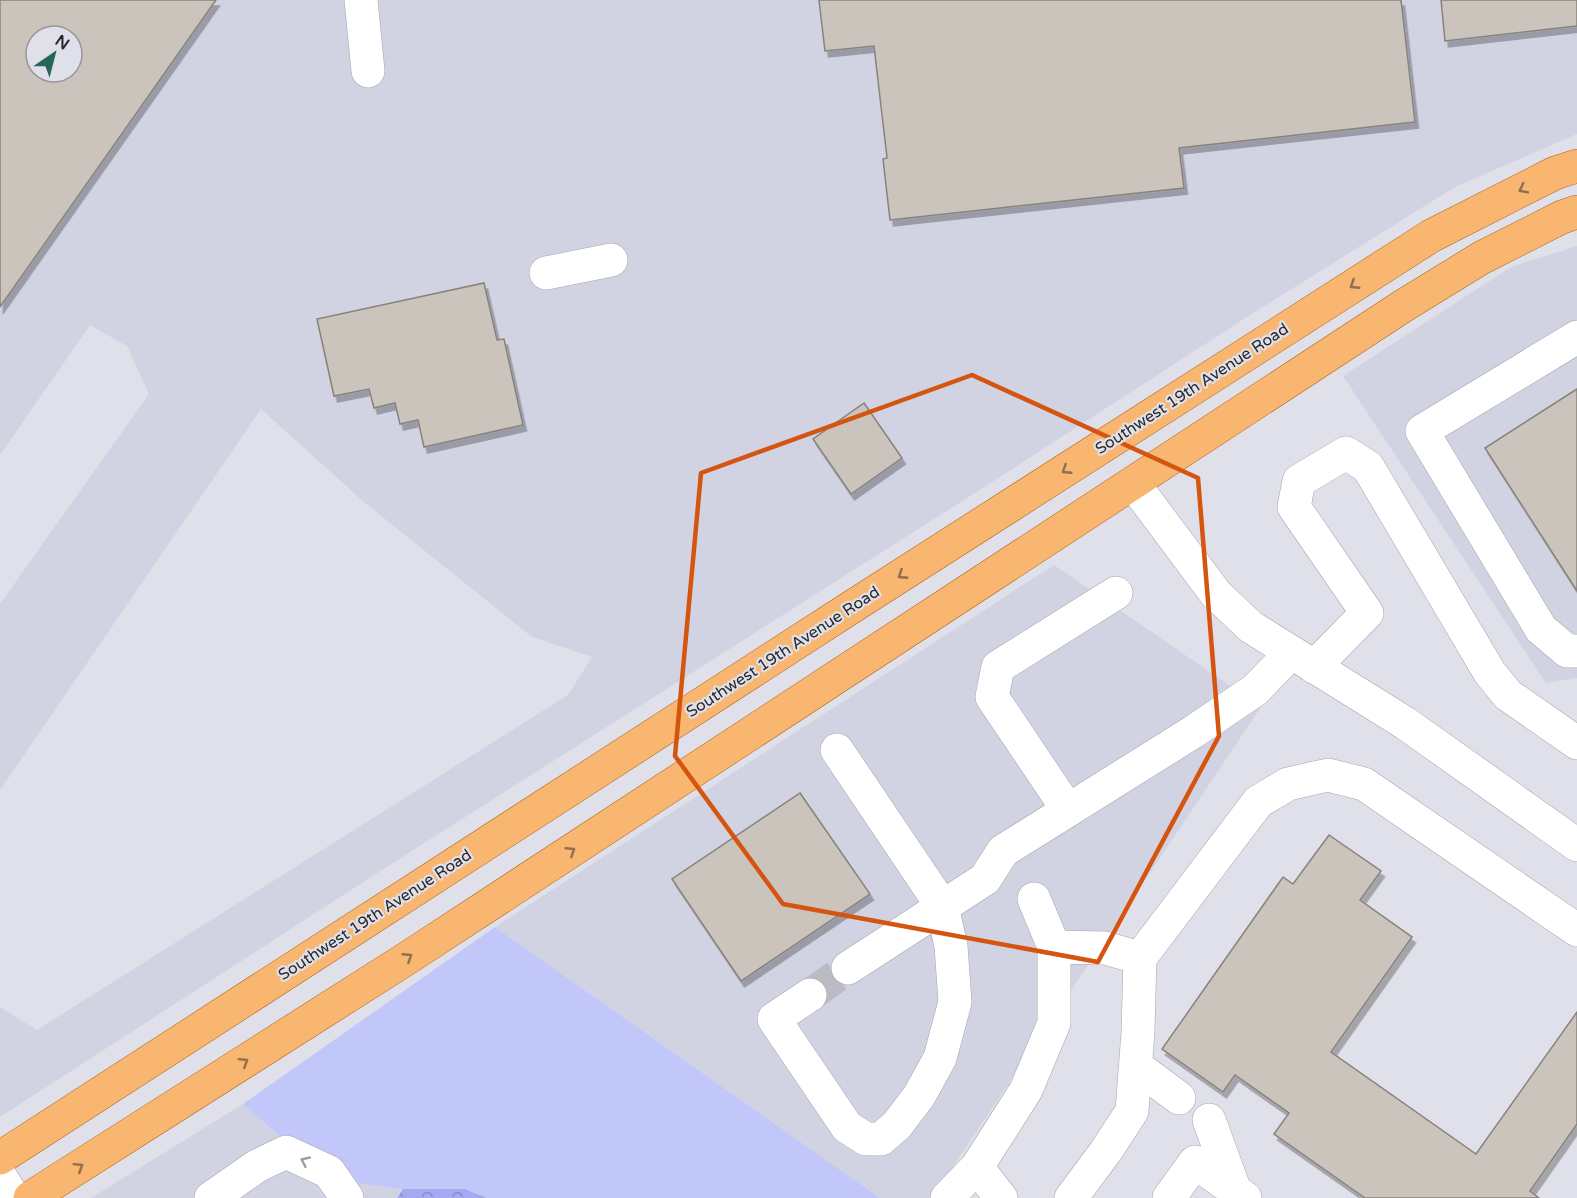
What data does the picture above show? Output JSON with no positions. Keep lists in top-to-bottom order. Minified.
{"streets":{"main road":["Southwest 19th Avenue Road"]},"north":"top right"}
